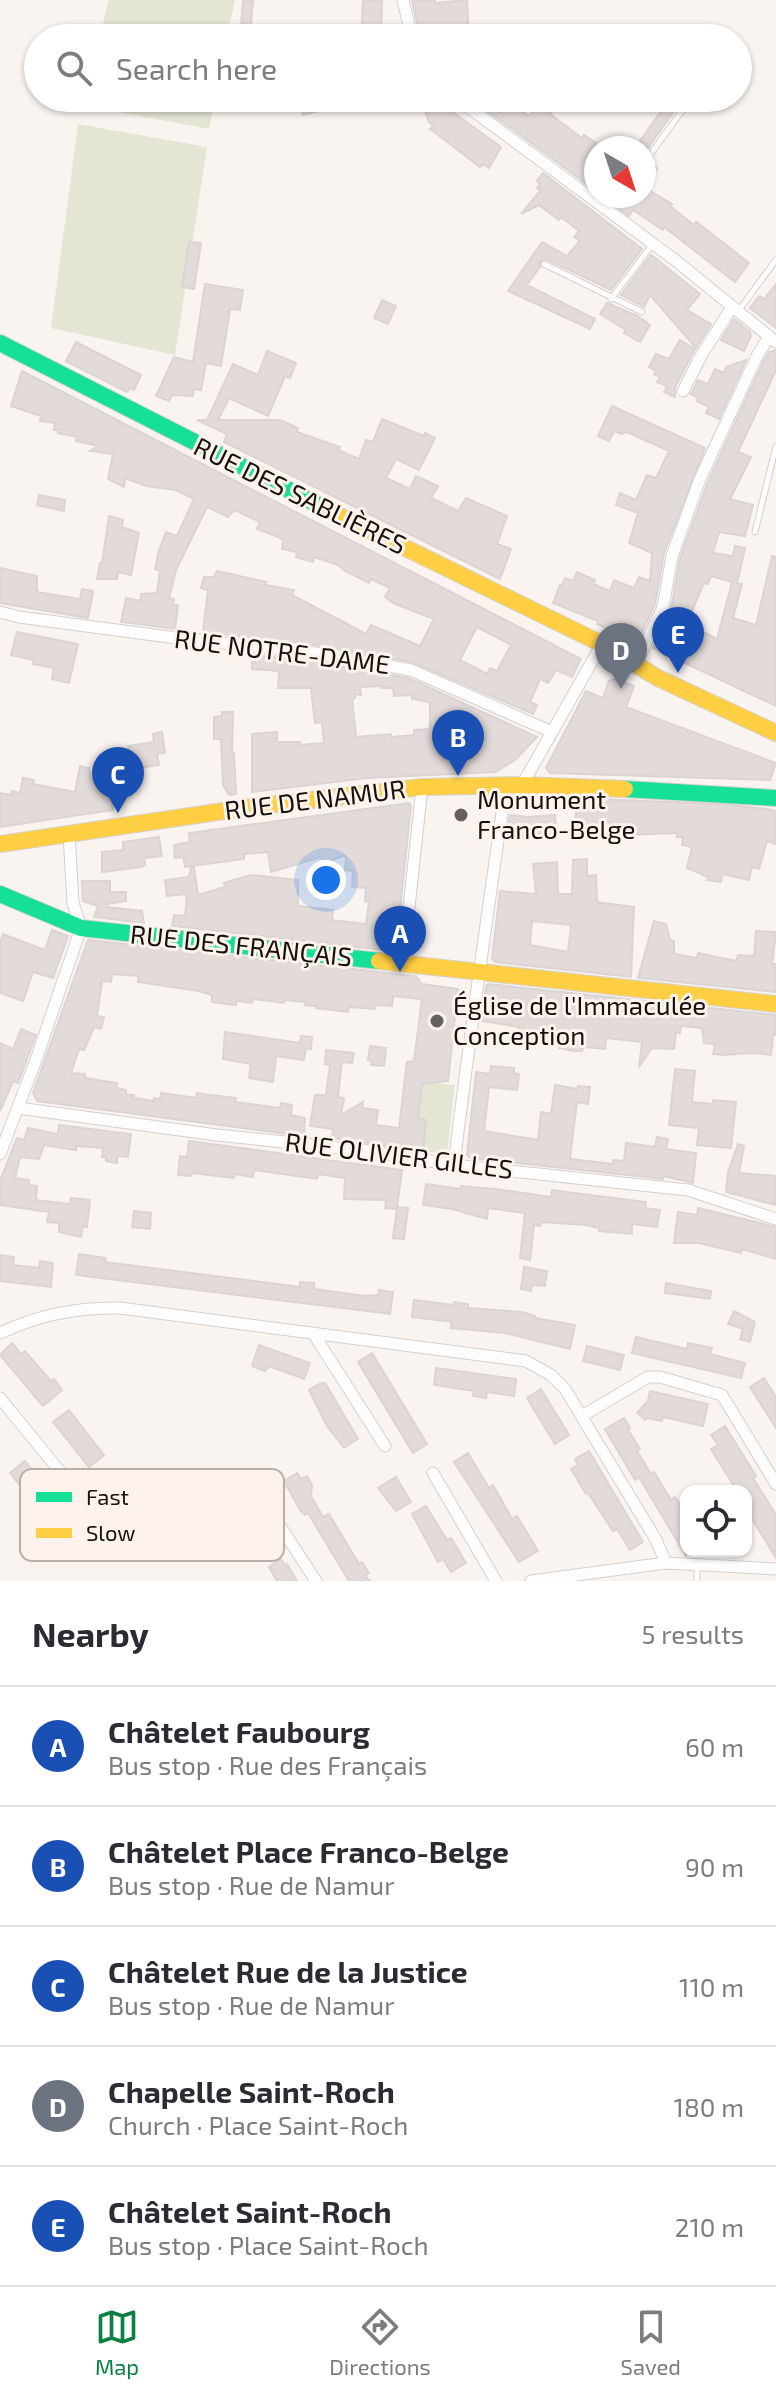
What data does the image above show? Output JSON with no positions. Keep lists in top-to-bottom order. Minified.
{"streets":{"main road":["RUE DES SABLIÈRES","RUE DE NAMUR","RUE DES FRANÇAIS"],"street":["RUE NOTRE-DAME","RUE OLIVIER GILLES"]},"places":["Monument Franco-Belge","Église de l'Immaculée Conception"],"legend":["Fast","Slow"],"north":"bottom right","page":{"search":"Search here","pins":["E","D","B","C","A"],"heading":["Nearby","5 results"],"list":[{"mark":"A","name":"Châtelet Faubourg","note":"Bus stop · Rue des Français","value":"60 m"},{"mark":"B","name":"Châtelet Place Franco-Belge","note":"Bus stop · Rue de Namur","value":"90 m"},{"mark":"C","name":"Châtelet Rue de la Justice","note":"Bus stop · Rue de Namur","value":"110 m"},{"mark":"D","name":"Chapelle Saint-Roch","note":"Church · Place Saint-Roch","value":"180 m"},{"mark":"E","name":"Châtelet Saint-Roch","note":"Bus stop · Place Saint-Roch","value":"210 m"}],"nav":["Map","Directions","Saved"]}}
